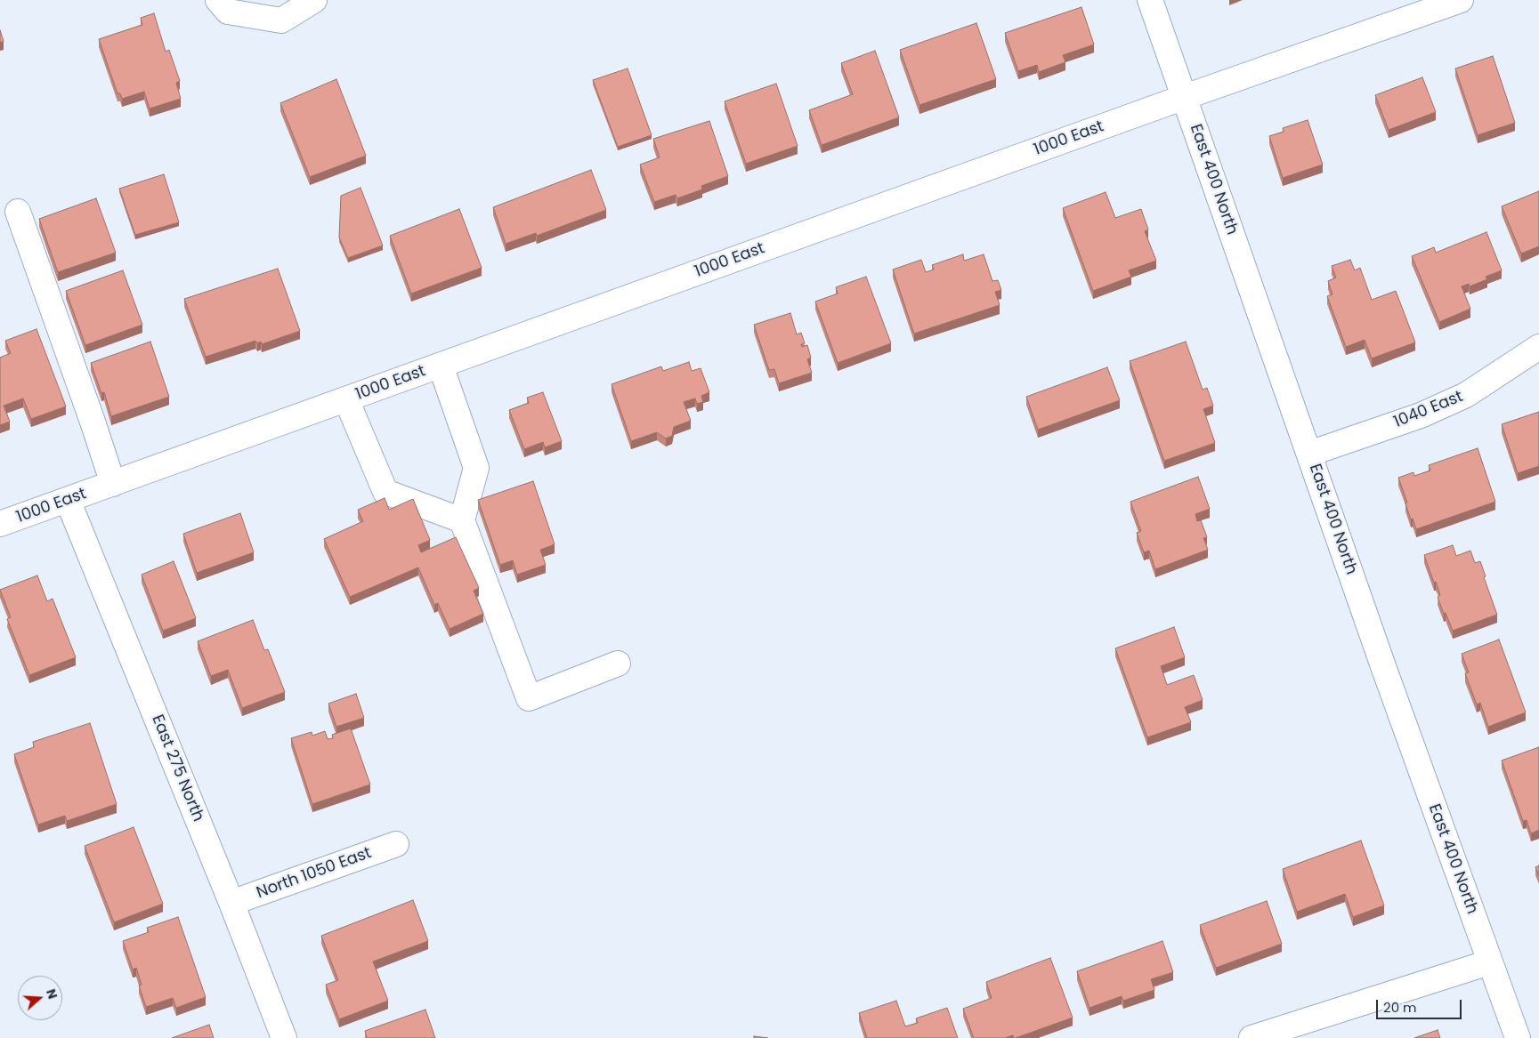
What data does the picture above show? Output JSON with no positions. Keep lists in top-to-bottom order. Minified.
{"streets":{"street":["1000 East","East 400 North","1040 East","East 275 North","North 1050 East"]},"crossings":[["1000 East","East 400 North"],["1000 East","East 275 North"],["East 400 North","1040 East"],["East 275 North","North 1050 East"]],"scale_bar":"20 m","north":"right"}
